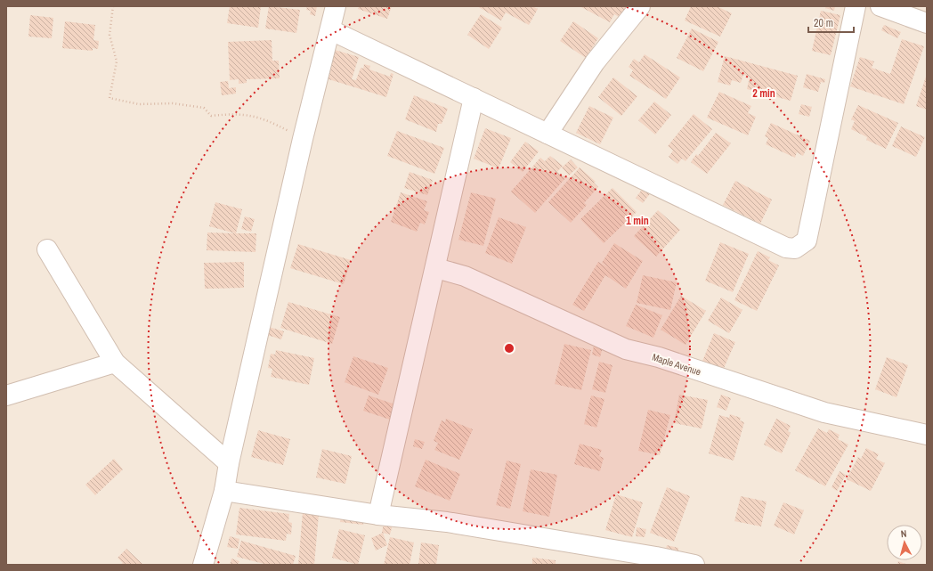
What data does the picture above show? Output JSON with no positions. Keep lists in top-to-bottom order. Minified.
{"streets":{"street":["Maple Avenue"]},"scale_bar":"20 m","north":"top","rings":["2 min","1 min"]}
